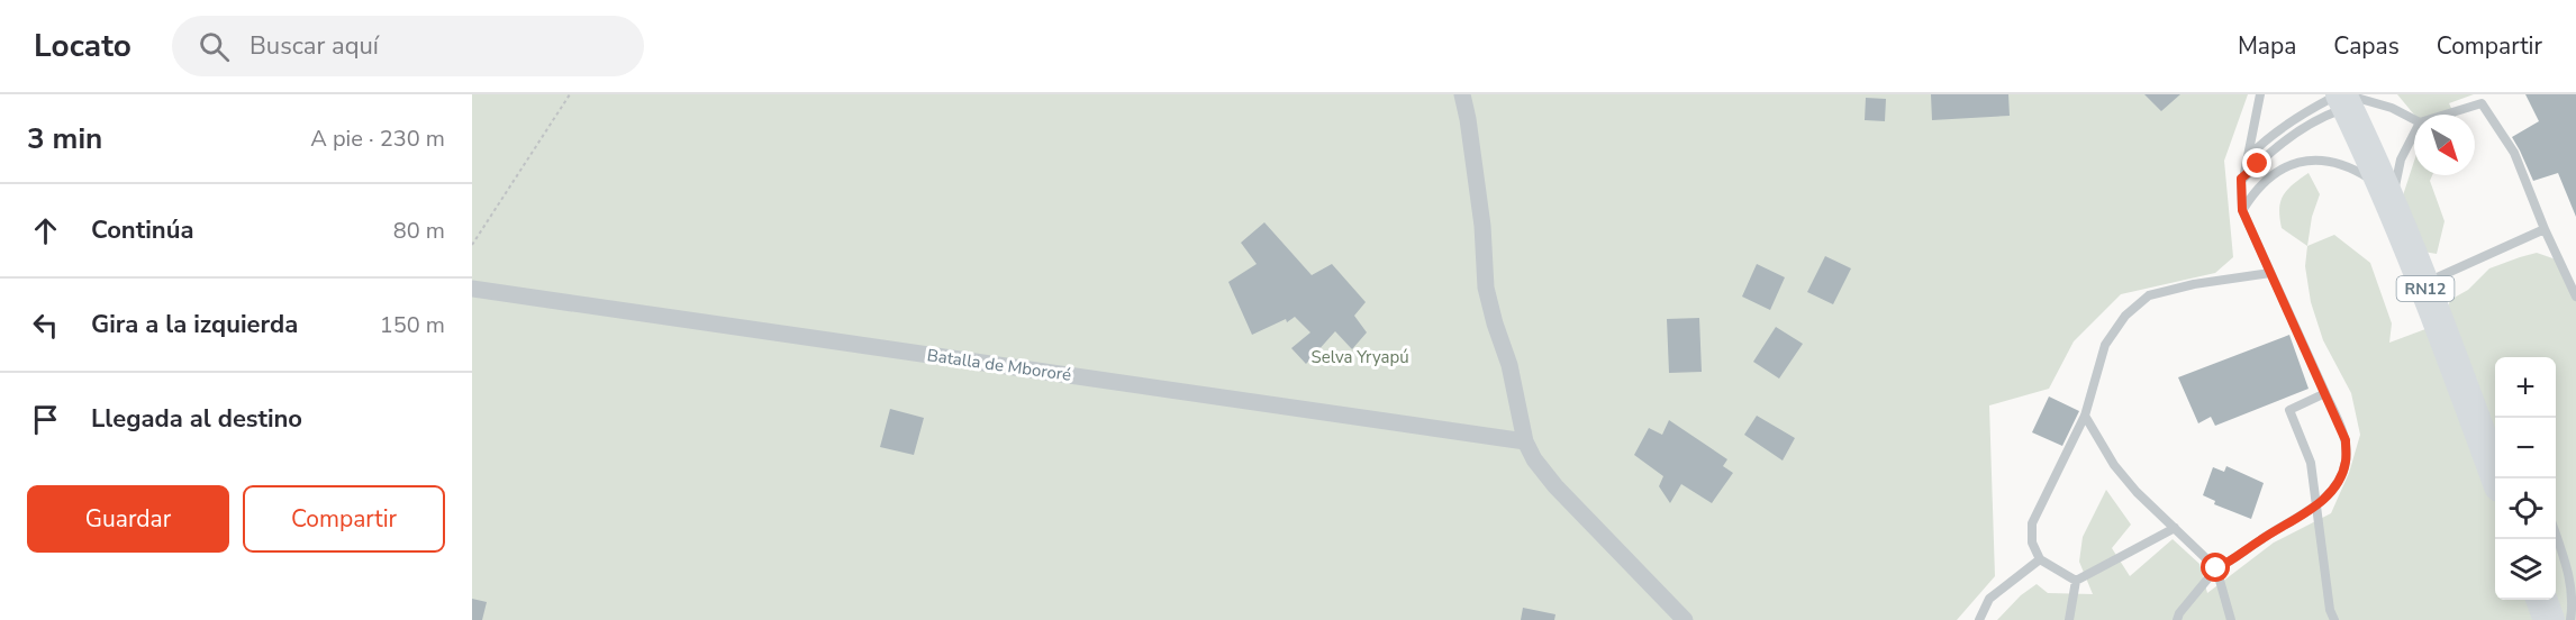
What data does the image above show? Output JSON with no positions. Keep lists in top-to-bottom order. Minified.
{"streets":{"highway":["RN12"],"street":["Batalla de Mbororé"]},"parks":["Selva Yryapú"],"north":"bottom right","page":{"header":"Locato","search":"Buscar aquí","nav":["Mapa","Capas","Compartir"],"heading":["3 min","A pie · 230 m"],"list":[["Continúa","80 m"],["Gira a la izquierda","150 m"],"Llegada al destino"],"map_buttons":["+","−"],"buttons":["Guardar","Compartir"]}}
